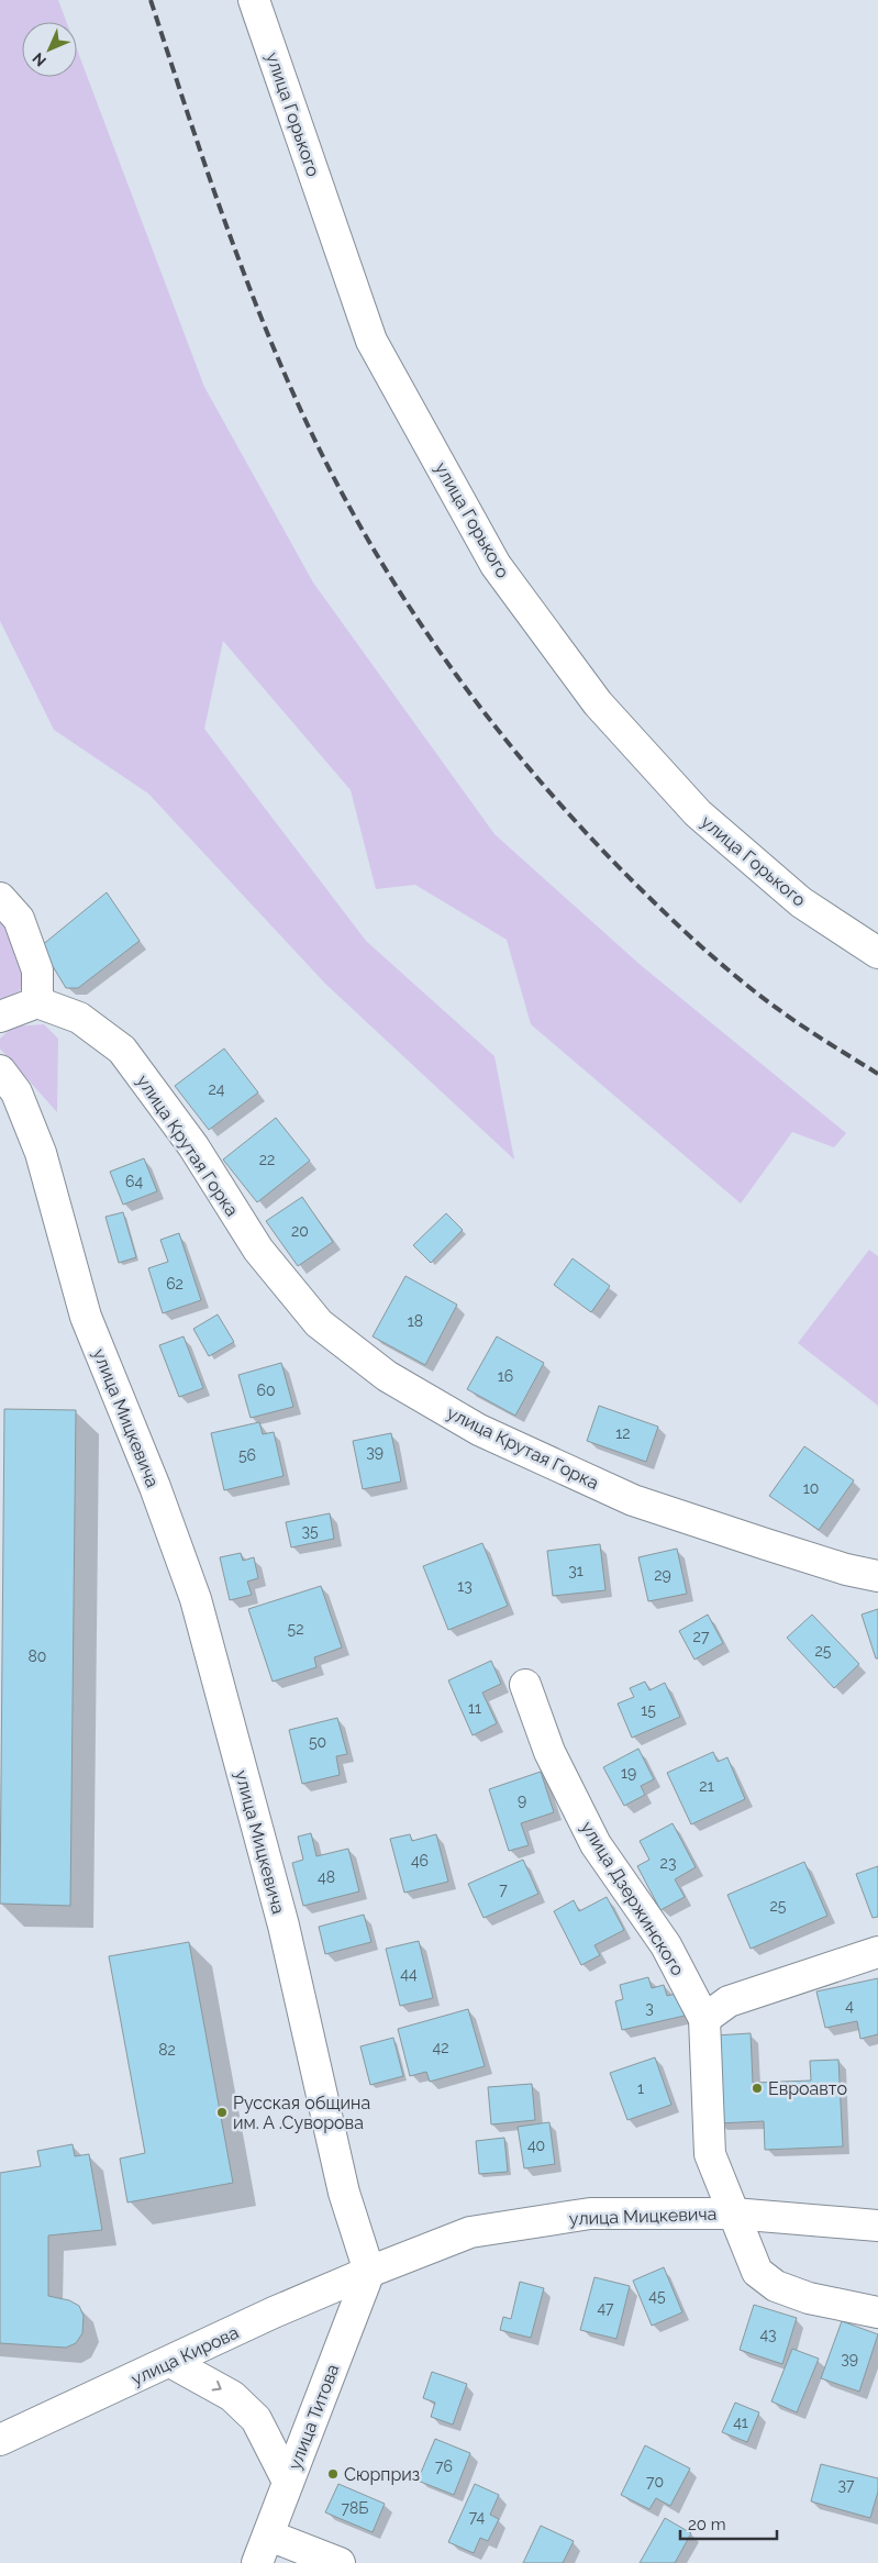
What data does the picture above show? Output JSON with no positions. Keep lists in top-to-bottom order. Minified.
{"streets":{"street":["улица Горького","улица Крутая Горка","улица Мицкевича","улица Дзержинского","улица Кирова","улица Титова"]},"crossings":[["улица Мицкевича","улица Дзержинского"],["улица Мицкевича","улица Кирова"],["улица Мицкевича","улица Титова"],["улица Кирова","улица Титова"]],"places":["Евроавто","Русская община им. А .Суворова","Сюрприз"],"house_numbers":["24","22","64","20","62","18","16","60","12","39","56","10","35","31","29","13","52","27","25","80","11","15","50","19","21","9","46","23","48","7","25","44","4","3","42","82","1","40","45","47","43","39","41","76","70","37","78Б","74"],"scale_bar":"20 m","north":"bottom left"}
